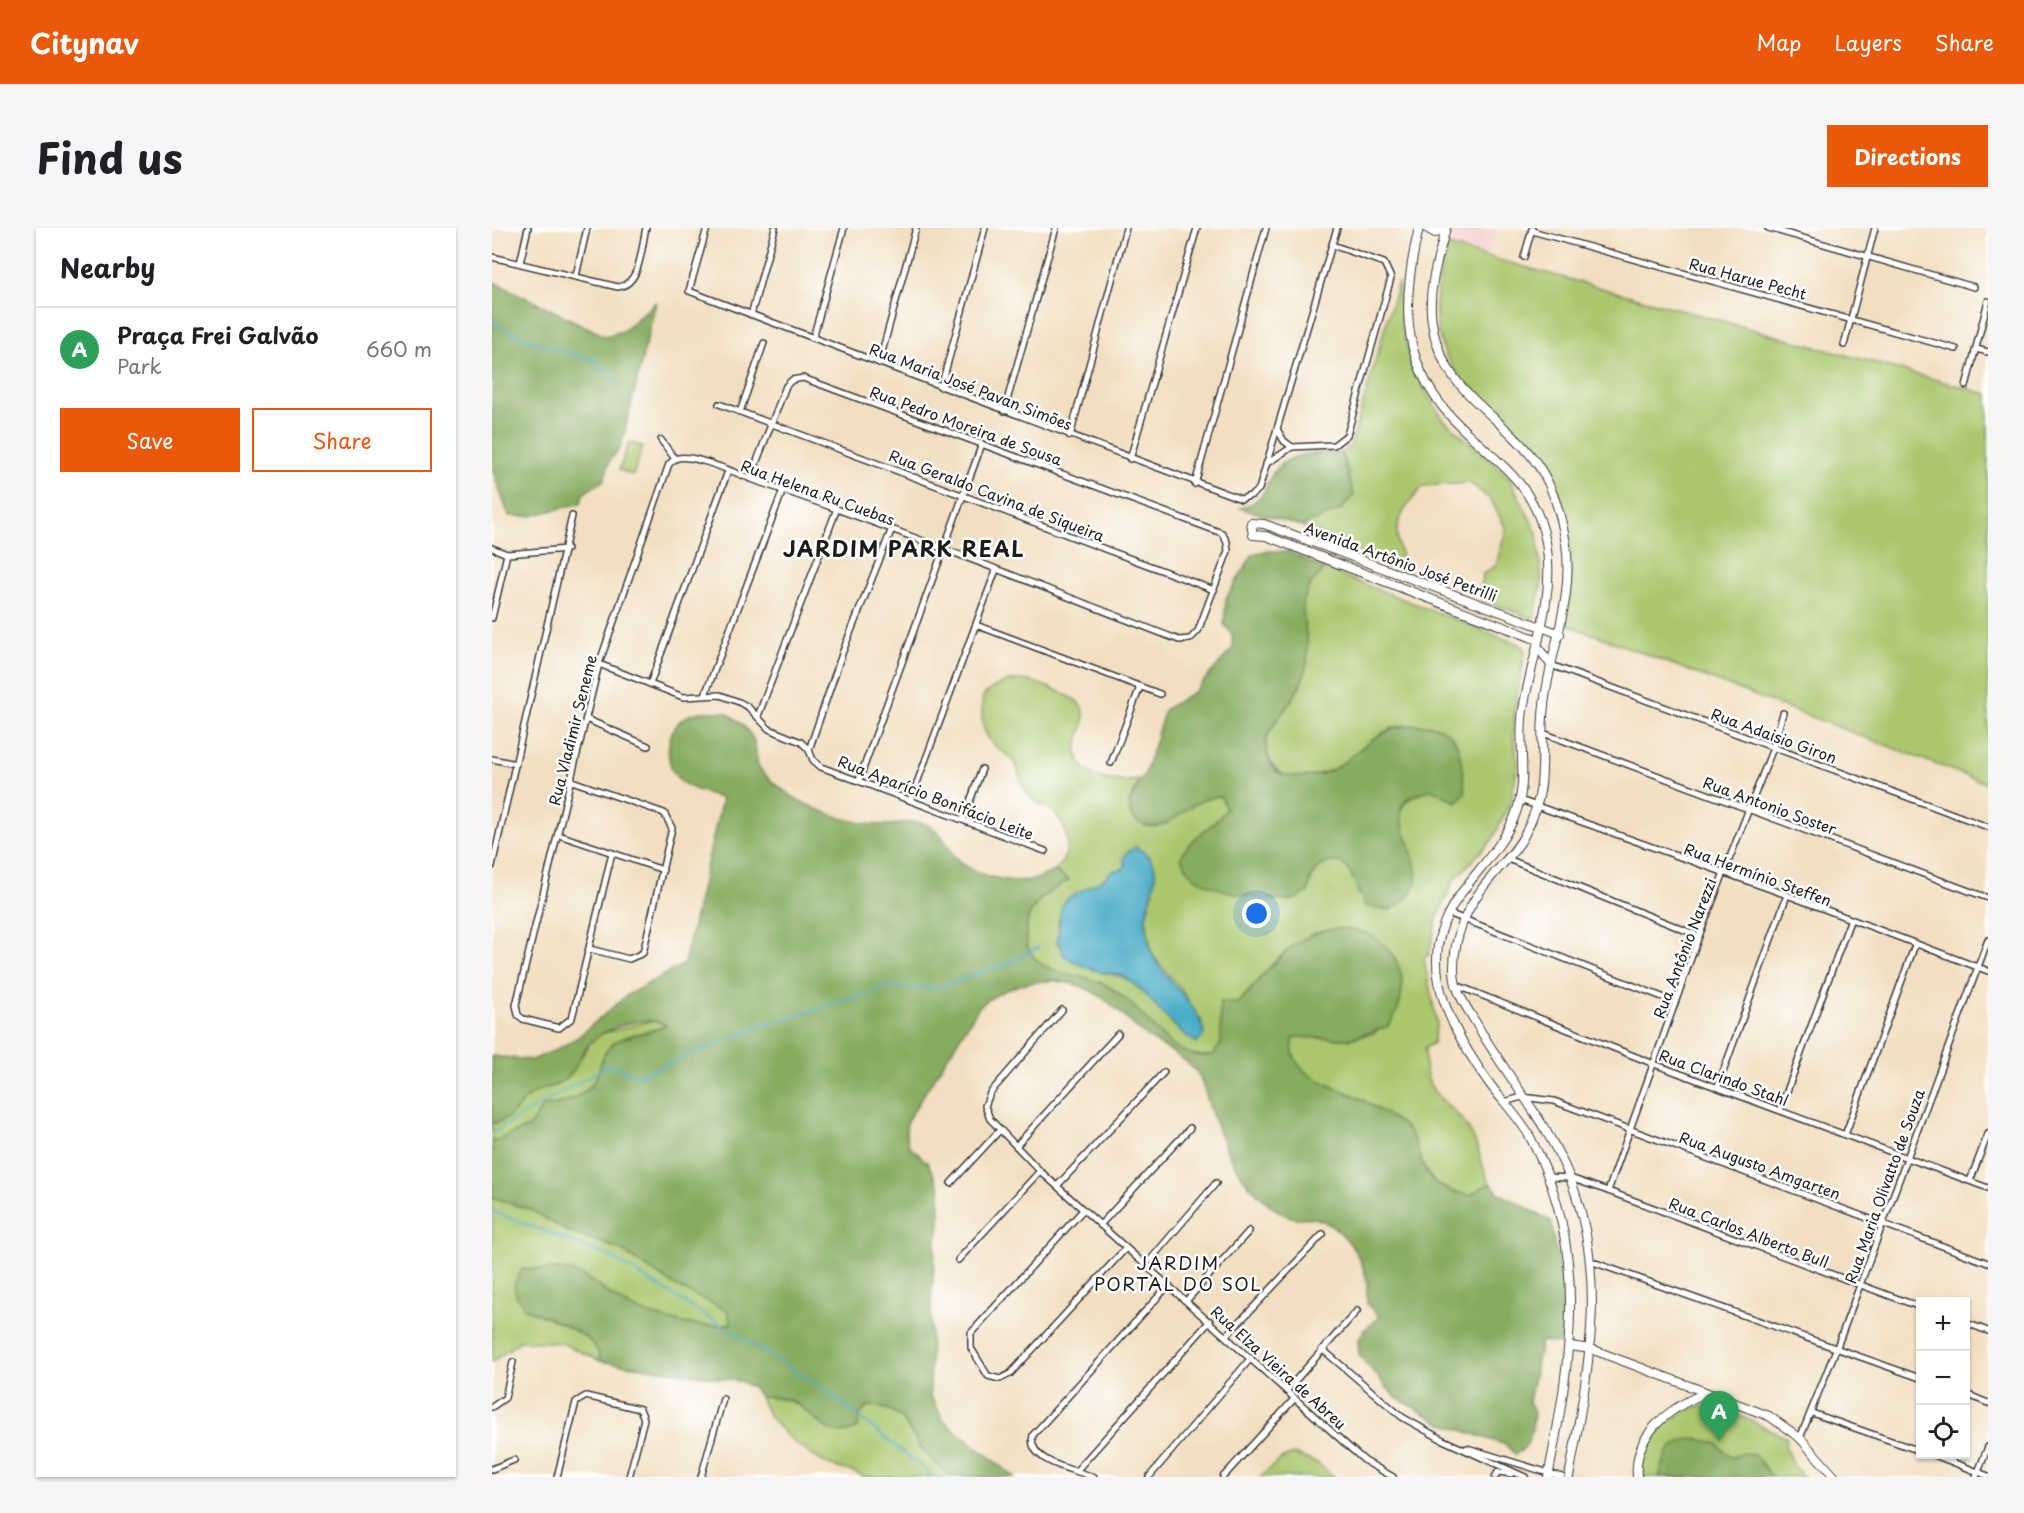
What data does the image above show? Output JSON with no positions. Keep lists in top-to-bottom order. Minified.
{"streets":{"main road":["Avenida Artônio José Petrilli"],"street":["Rua Harue Pecht","Rua Maria José Pavan Simões","Rua Pedro Moreira de Sousa","Rua Helena Ru Cuebas","Rua Geraldo Cavina de Siqueira","Rua Vladimir Seneme","Rua Adaisio Giron","Rua Aparício Bonifácio Leite","Rua Antonio Soster","Rua Hermínio Steffen","Rua Antônio Narezzi","Rua Clarindo Stahl","Rua Augusto Amgarten","Rua Maria Olivatto de Souza","Rua Carlos Alberto Bull","Rua Elza Vieira de Abreu"]},"crossings":[["Rua Pedro Moreira de Sousa","Rua Helena Ru Cuebas"],["Rua Pedro Moreira de Sousa","Rua Geraldo Cavina de Siqueira"],["Rua Helena Ru Cuebas","Rua Geraldo Cavina de Siqueira"],["Rua Helena Ru Cuebas","Rua Vladimir Seneme"],["Rua Vladimir Seneme","Rua Aparício Bonifácio Leite"],["Rua Adaisio Giron","Rua Antônio Narezzi"],["Rua Antonio Soster","Rua Antônio Narezzi"],["Rua Hermínio Steffen","Rua Antônio Narezzi"],["Rua Hermínio Steffen","Rua Maria Olivatto de Souza"],["Rua Antônio Narezzi","Rua Clarindo Stahl"],["Rua Antônio Narezzi","Rua Augusto Amgarten"],["Rua Antônio Narezzi","Rua Carlos Alberto Bull"],["Rua Clarindo Stahl","Rua Maria Olivatto de Souza"],["Rua Augusto Amgarten","Rua Maria Olivatto de Souza"],["Rua Maria Olivatto de Souza","Rua Carlos Alberto Bull"]],"districts":["JARDIM PARK REAL","JARDIM PORTAL DO SOL"],"page":{"header":"Citynav","nav":["Map","Layers","Share"],"title":"Find us","buttons":["Directions",["Save","Share"]],"heading":"Nearby","list":[{"mark":"A","name":"Praça Frei Galvão","note":"Park","value":"660 m"}],"map_buttons":["+","−"],"pins":"A"}}
